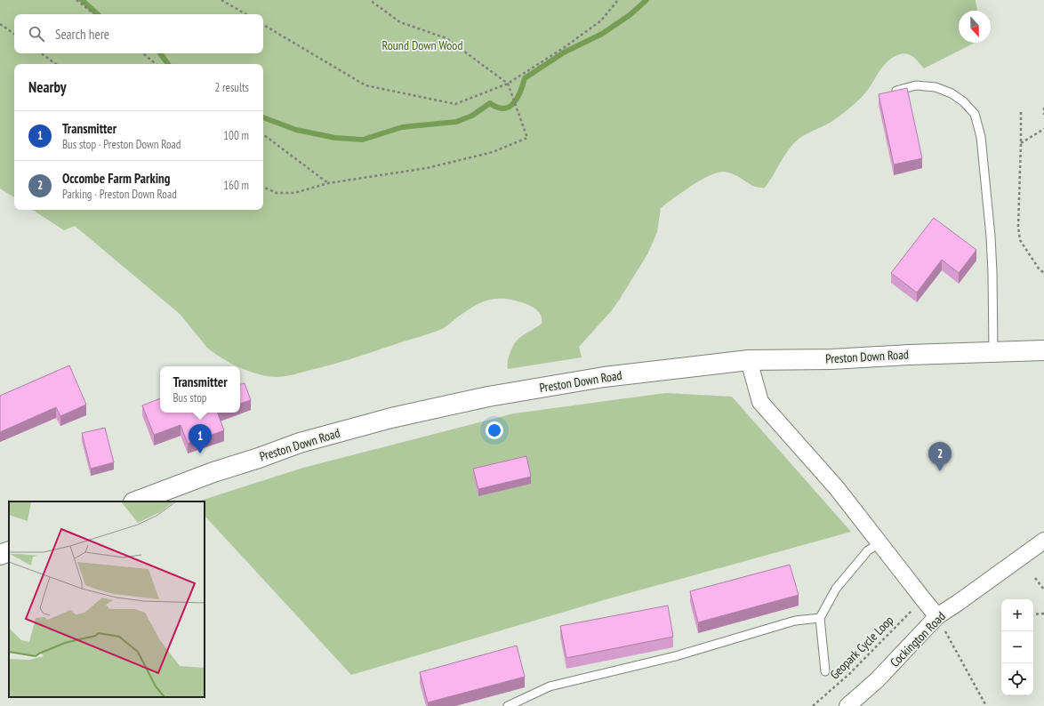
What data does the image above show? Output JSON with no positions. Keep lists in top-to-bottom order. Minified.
{"streets":{"street":["Preston Down Road","Cockington Road"],"path":["Geopark Cycle Loop"]},"parks":["Round Down Wood"],"north":"bottom","page":{"search":"Search here","heading":["Nearby","2 results"],"list":[{"mark":"1","name":"Transmitter","note":"Bus stop · Preston Down Road","value":"100 m"},{"mark":"2","name":"Occombe Farm Parking","note":"Parking · Preston Down Road","value":"160 m"}],"popup":["Transmitter","Bus stop"],"pins":["1","2"],"map_buttons":["+","−"]}}
